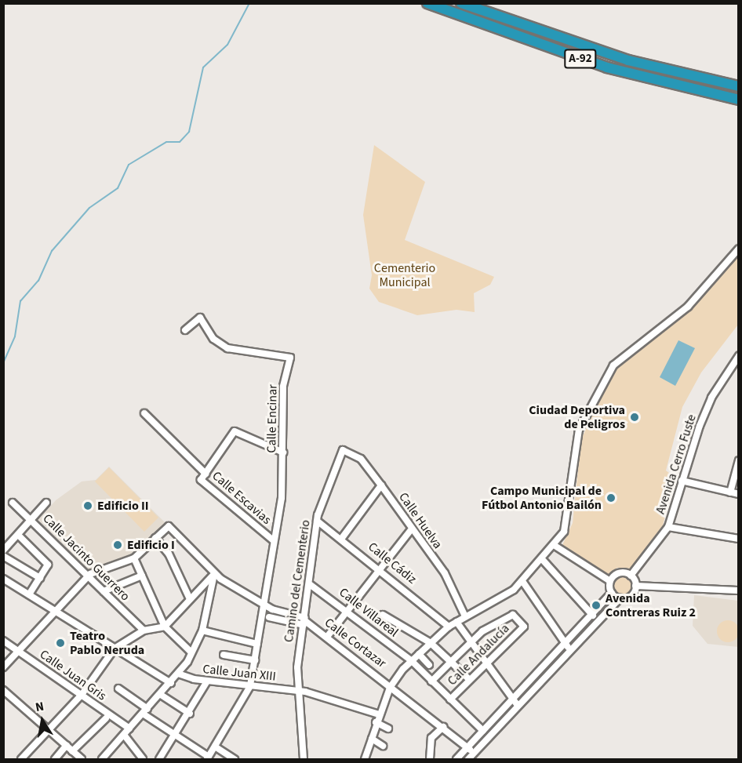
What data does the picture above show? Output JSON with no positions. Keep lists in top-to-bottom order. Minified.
{"streets":{"highway":["A-92"],"street":["Calle Encinar","Avenida Cerro Fuste","Calle Escavias","Calle Huelva","Calle Jacinto Guerrero","Calle Cádiz","Camino del Cementerio","Calle Villareal","Calle Cortazar","Calle Andalucía","Calle Juan XIII","Calle Juan Gris"]},"crossings":[["Calle Encinar","Calle Escavias"],["Calle Encinar","Calle Juan XIII"],["Calle Huelva","Camino del Cementerio"],["Calle Cádiz","Camino del Cementerio"],["Camino del Cementerio","Calle Villareal"],["Camino del Cementerio","Calle Cortazar"],["Camino del Cementerio","Calle Juan XIII"],["Calle Villareal","Calle Andalucía"]],"parks":["Cementerio Municipal"],"places":["Ciudad Deportiva de Peligros","Campo Municipal de Fútbol Antonio Bailón","Edificio II","Edificio I","Avenida Contreras Ruiz 2","Teatro Pablo Neruda"],"north":"top"}
